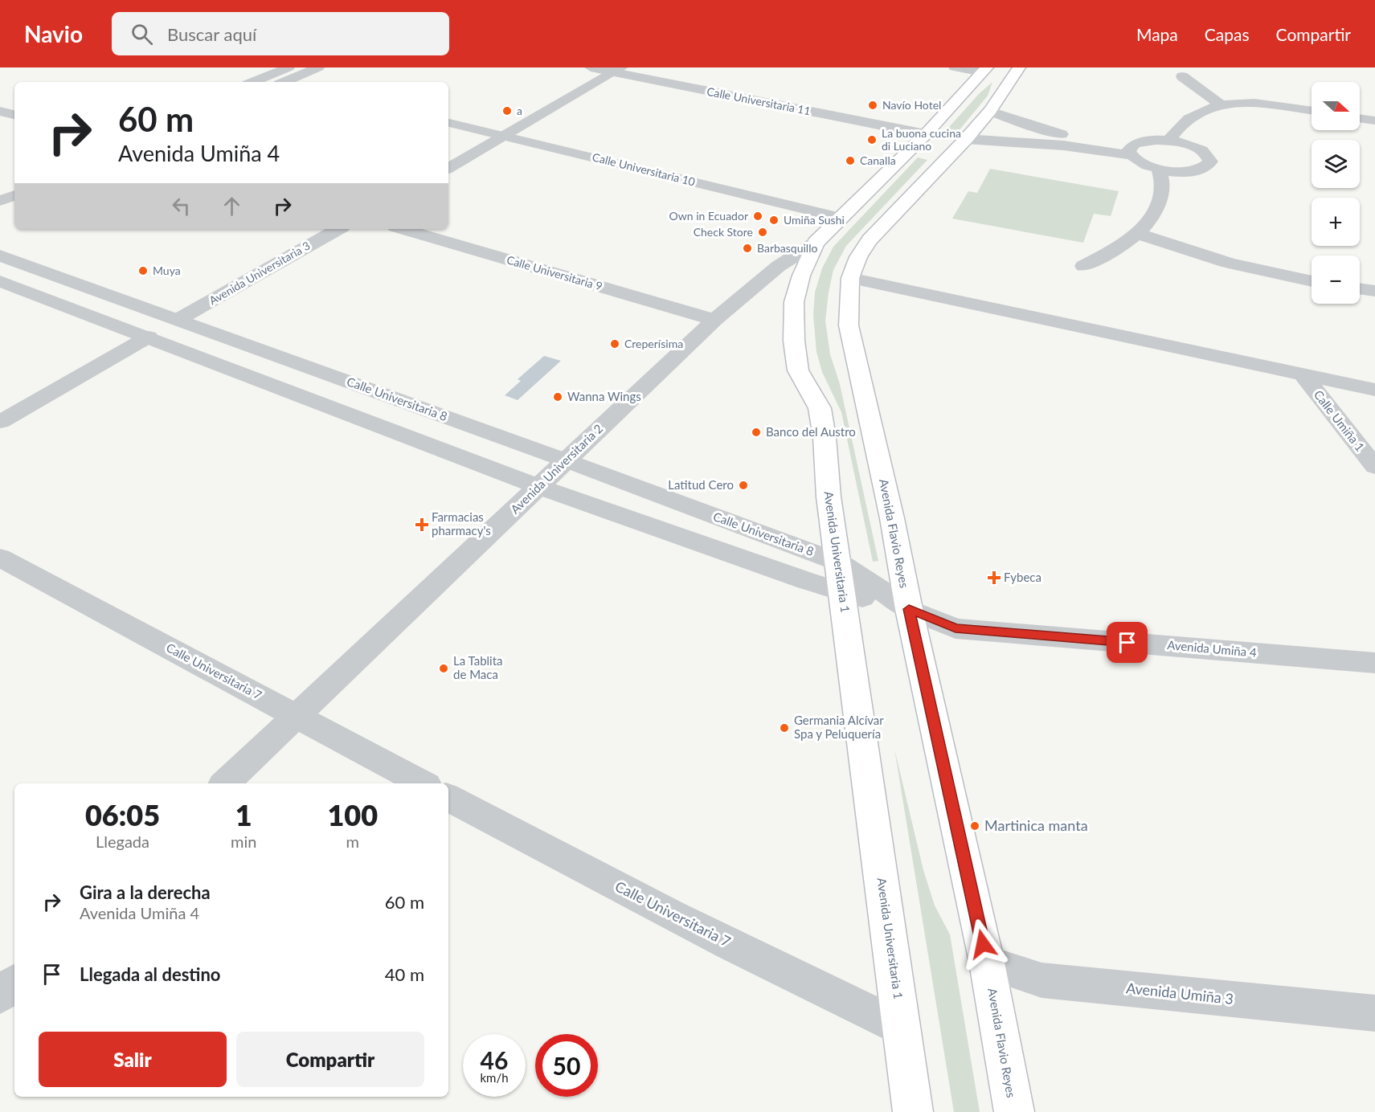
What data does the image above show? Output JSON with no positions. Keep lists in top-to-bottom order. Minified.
{"streets":{"main road":["Avenida Flavio Reyes","Avenida Universitaria 1"],"street":["Calle Universitaria 11","Calle Universitaria 10","Avenida Universitaria 3","Calle Universitaria 9","Calle Universitaria 8","Calle Umiña 1","Avenida Universitaria 2","Avenida Umiña 4","Calle Universitaria 7","Avenida Umiña 3"]},"crossings":[["Calle Universitaria 11","Avenida Universitaria 1"],["Calle Universitaria 10","Avenida Universitaria 1"],["Avenida Universitaria 3","Calle Universitaria 8"],["Calle Universitaria 9","Avenida Universitaria 2"],["Calle Universitaria 8","Avenida Universitaria 2"],["Calle Universitaria 8","Avenida Flavio Reyes"],["Calle Universitaria 8","Avenida Universitaria 1"],["Calle Universitaria 8","Avenida Umiña 4"],["Avenida Universitaria 2","Avenida Universitaria 1"],["Avenida Universitaria 2","Calle Universitaria 7"],["Avenida Flavio Reyes","Avenida Umiña 4"],["Avenida Flavio Reyes","Avenida Umiña 3"],["Avenida Universitaria 1","Calle Universitaria 7"]],"places":{"other":["Navío Hotel","a","La buona cucina di Luciano","Canalla","Own in Ecuador","Umiña Sushi","Check Store","Barbasquillo","Muya","Creperísima","Wanna Wings","Banco del Austro","Latitud Cero","La Tablita de Maca","Germania Alcívar Spa y Peluquería","Martinica manta"],"health":["Farmacias pharmacy's","Fybeca"]},"north":"right","page":{"header":"Navio","search":"Buscar aquí","nav":["Mapa","Capas","Compartir"],"map_buttons":["+","−"],"turn":["60 m","Avenida Umiña 4"],"eta":["06:05","Llegada","1","min","100","m"],"list":[{"name":"Gira a la derecha","note":"Avenida Umiña 4","value":"60 m"},{"name":"Llegada al destino","value":"40 m"}],"buttons":["Salir","Compartir"],"speed":"46 km/h","limit":"50"}}
